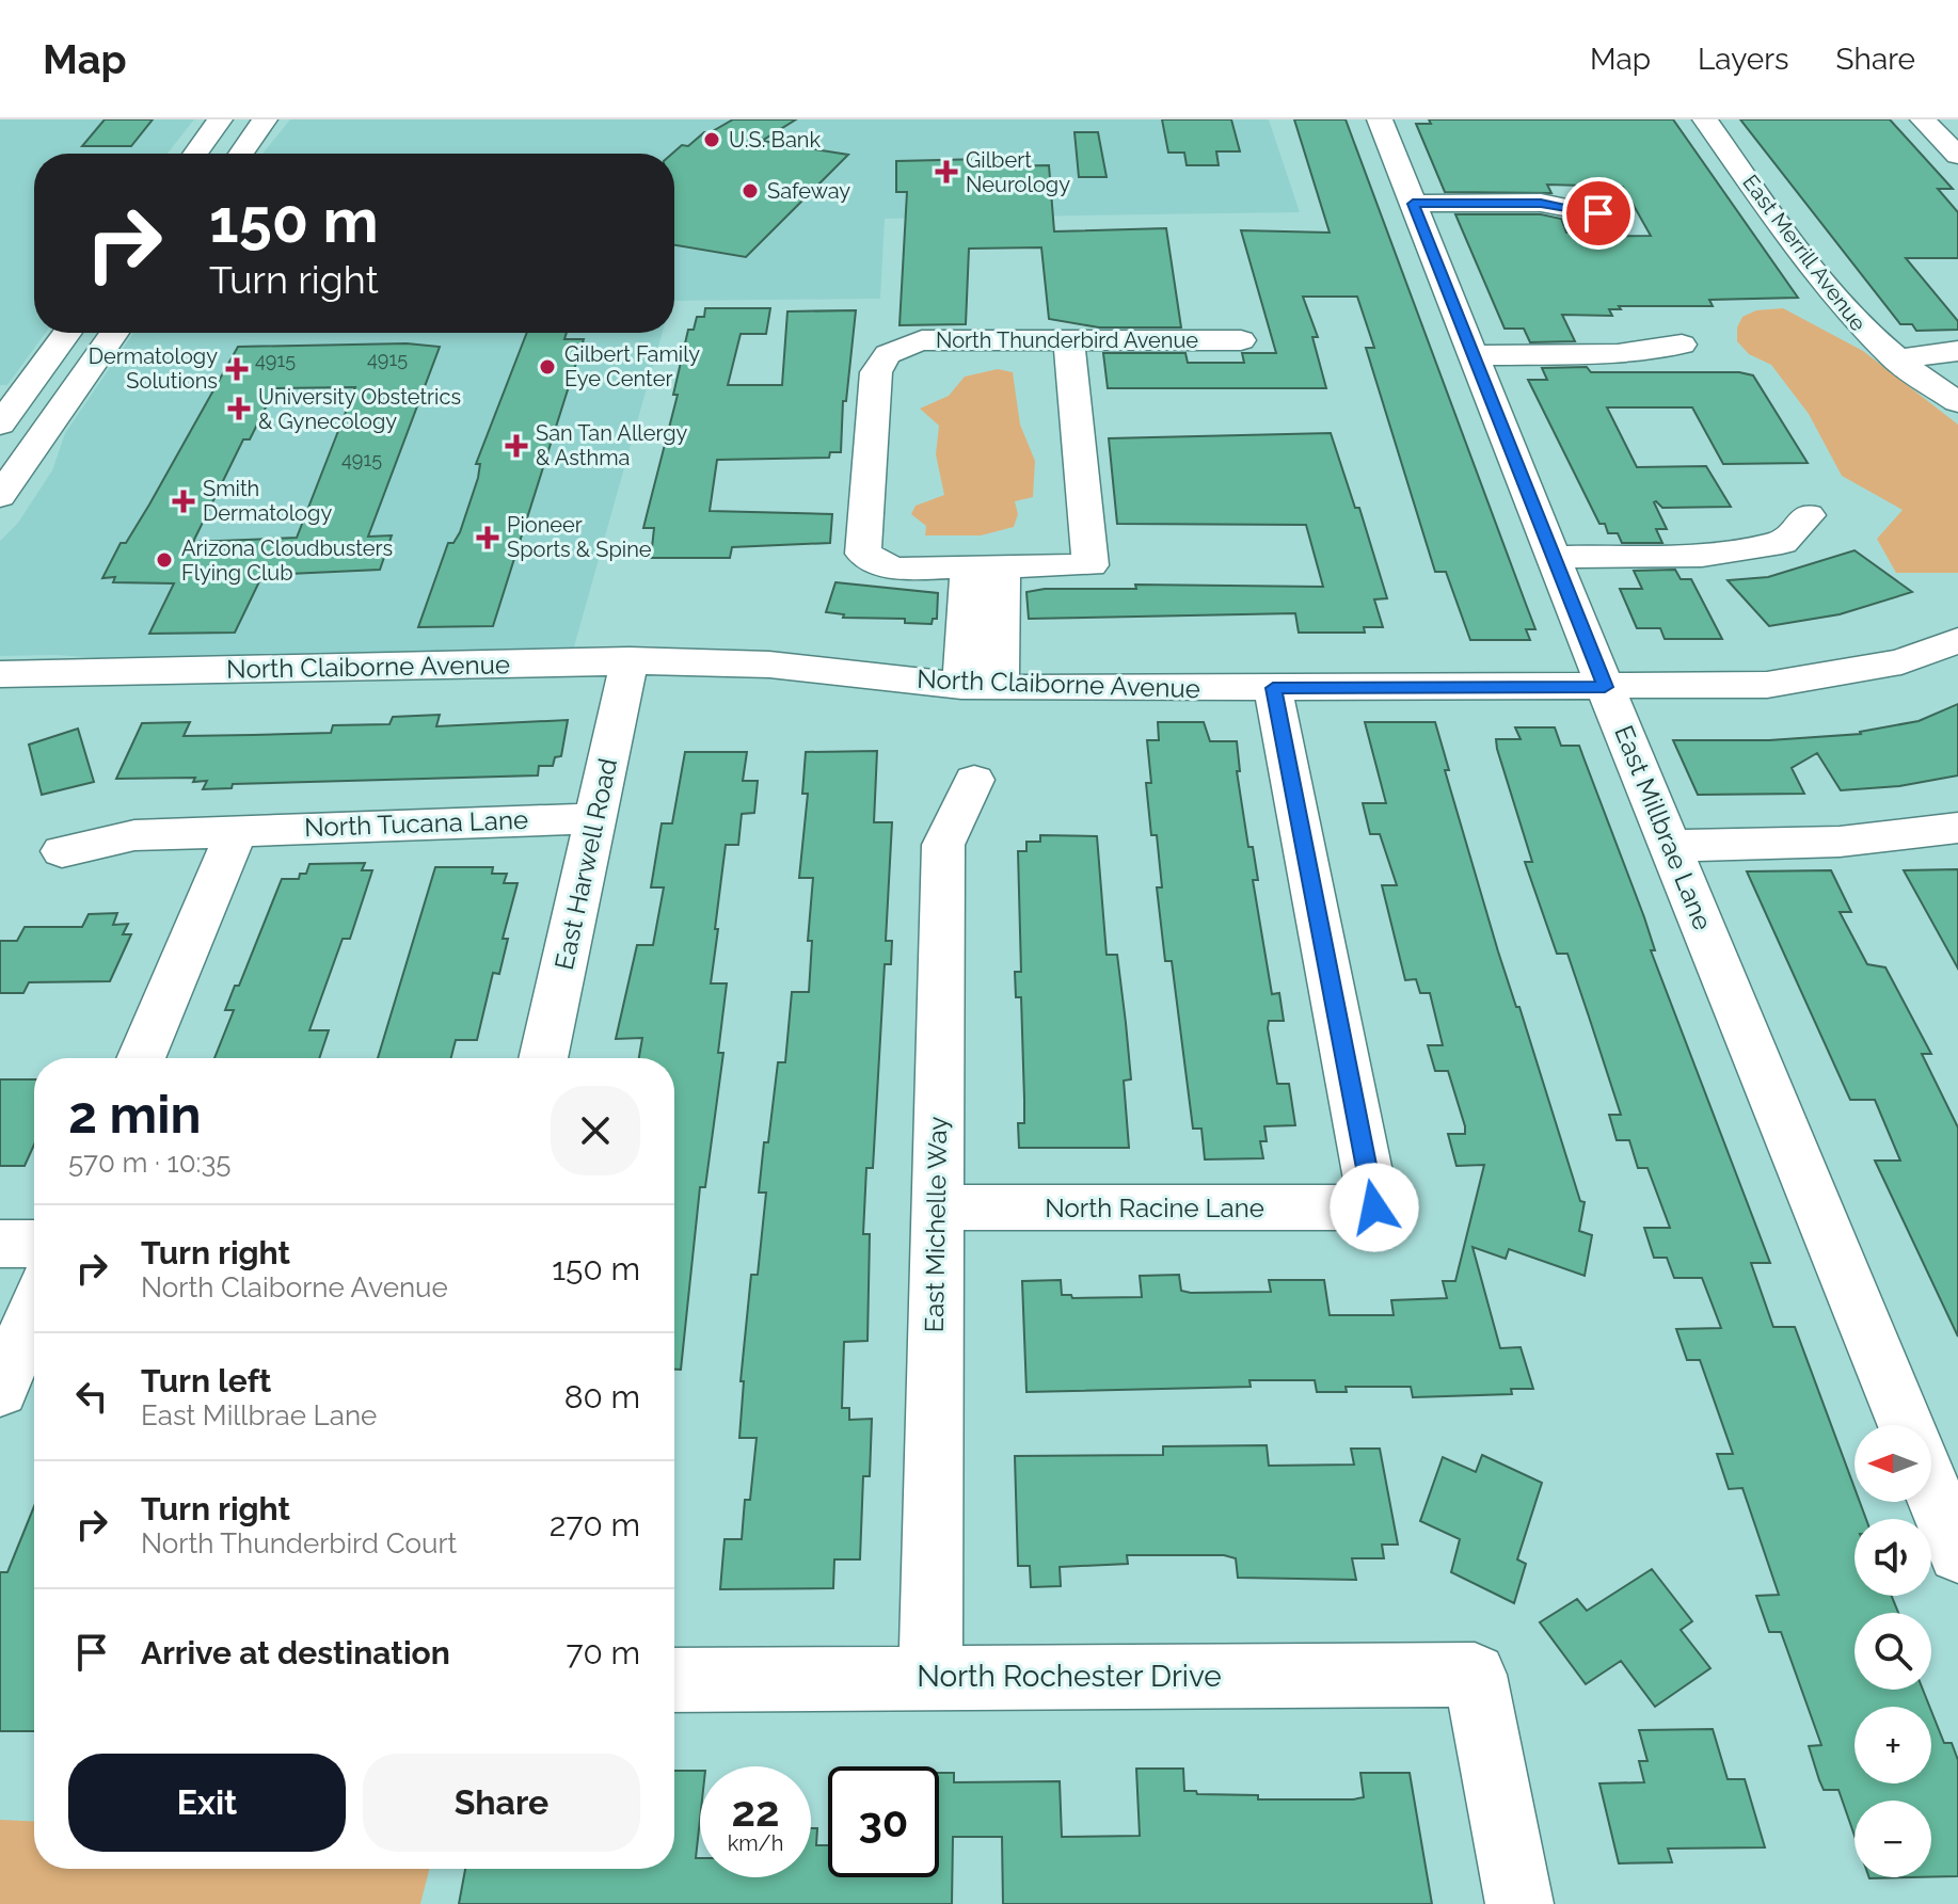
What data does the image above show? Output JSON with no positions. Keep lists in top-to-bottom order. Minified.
{"streets":{"street":["East Merrill Avenue","North Thunderbird Avenue","North Claiborne Avenue","North Tucana Lane","East Millbrae Lane","East Harwell Road","North Racine Lane","East Michelle Way","North Rochester Drive"]},"crossings":[["North Claiborne Avenue","East Millbrae Lane"],["North Claiborne Avenue","East Harwell Road"],["North Claiborne Avenue","North Racine Lane"],["North Tucana Lane","East Harwell Road"],["North Racine Lane","East Michelle Way"],["East Michelle Way","North Rochester Drive"]],"places":{"other":["U.S. Bank","Safeway","Gilbert Family Eye Center","Arizona Cloudbusters Flying Club"],"health":["Gilbert Neurology","Dermatology Solutions","University Obstetrics & Gynecology","San Tan Allergy & Asthma","Smith Dermatology","Pioneer Sports & Spine"]},"house_numbers":["4915","4915","4915"],"north":"left","page":{"header":"Map","nav":["Map","Layers","Share"],"turn":["150 m","Turn right"],"heading":["2 min","570 m · 10:35"],"list":[{"name":"Turn right","note":"North Claiborne Avenue","value":"150 m"},{"name":"Turn left","note":"East Millbrae Lane","value":"80 m"},{"name":"Turn right","note":"North Thunderbird Court","value":"270 m"},{"name":"Arrive at destination","value":"70 m"}],"map_buttons":["+","−"],"buttons":["Exit","Share"],"speed":"22 km/h","limit":"30"}}
